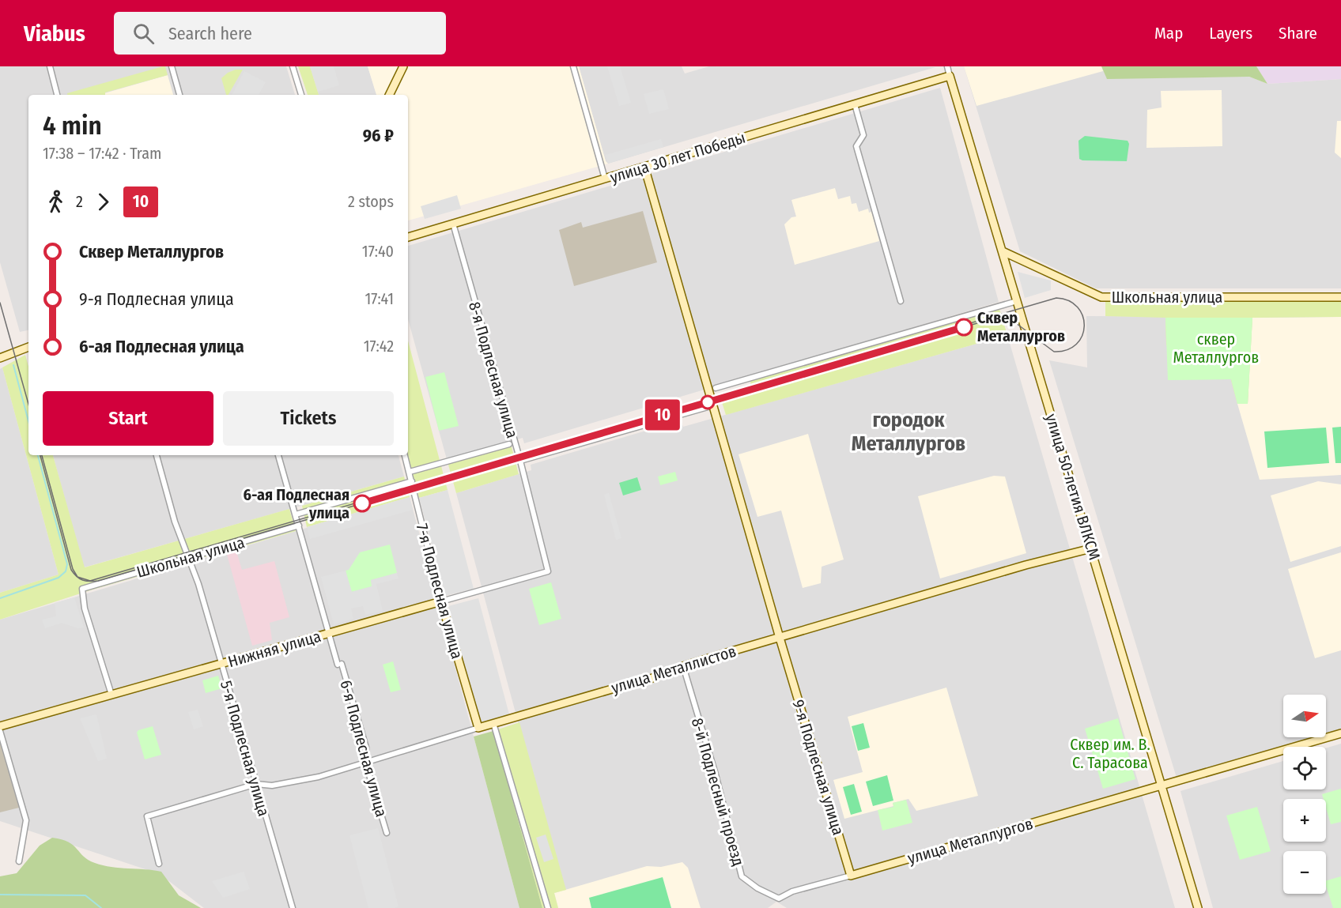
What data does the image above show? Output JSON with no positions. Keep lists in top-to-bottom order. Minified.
{"streets":{"street":["улица 30 лет Победы","Школьная улица","8-я Подлесная улица","улица 50-летия ВЛКСМ","7-я Подлесная улица","Нижняя улица","улица Металлистов","5-я Подлесная улица","6-я Подлесная улица","9-я Подлесная улица","8-й Подлесный проезд","улица Металлургов"]},"crossings":[["улица 30 лет Победы","8-я Подлесная улица"],["улица 30 лет Победы","улица 50-летия ВЛКСМ"],["улица 30 лет Победы","9-я Подлесная улица"],["Школьная улица","улица 50-летия ВЛКСМ"],["Школьная улица","Нижняя улица"],["Школьная улица","5-я Подлесная улица"],["Школьная улица","6-я Подлесная улица"],["8-я Подлесная улица","Нижняя улица"],["улица 50-летия ВЛКСМ","улица Металлистов"],["улица 50-летия ВЛКСМ","улица Металлургов"],["7-я Подлесная улица","Нижняя улица"],["7-я Подлесная улица","улица Металлистов"],["Нижняя улица","5-я Подлесная улица"],["Нижняя улица","6-я Подлесная улица"],["улица Металлистов","5-я Подлесная улица"],["улица Металлистов","6-я Подлесная улица"],["улица Металлистов","9-я Подлесная улица"],["улица Металлистов","8-й Подлесный проезд"],["9-я Подлесная улица","улица Металлургов"],["8-й Подлесный проезд","улица Металлургов"]],"districts":["городок Металлургов"],"parks":["сквер Металлургов","Сквер им. В. С. Тарасова"],"places":["Сквер Металлургов","6-ая Подлесная улица"],"lines":["tram line 10"],"north":"right","page":{"header":"Viabus","search":"Search here","nav":["Map","Layers","Share"],"on_map":"10","heading":["4 min","17:38 – 17:42 · Tram","96 ₽"],"legs":["2","10","2 stops"],"list":[{"name":"Сквер Металлургов","value":"17:40"},{"name":"9-я Подлесная улица","value":"17:41"},{"name":"6-ая Подлесная улица","value":"17:42"}],"buttons":["Start","Tickets"],"map_buttons":["+","−"]}}
